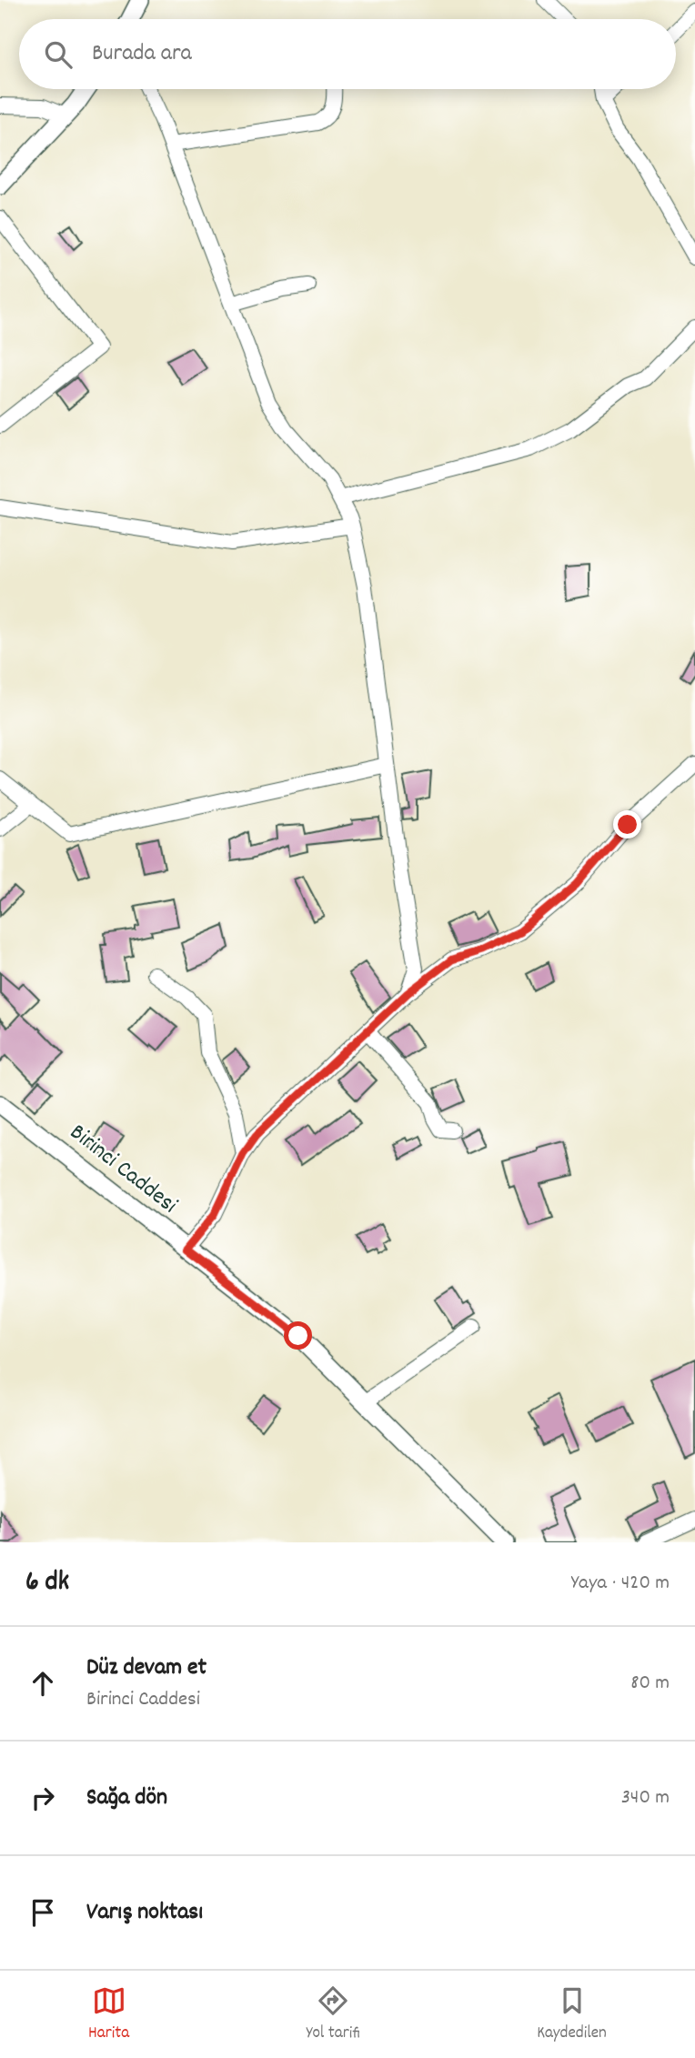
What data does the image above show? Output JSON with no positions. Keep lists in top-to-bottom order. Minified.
{"streets":{"street":["Birinci Caddesi"]},"page":{"search":"Burada ara","heading":["6 dk","Yaya · 420 m"],"list":[["Düz devam et","Birinci Caddesi","80 m"],["Sağa dön","340 m"],"Varış noktası"],"nav":["Harita","Yol tarifi","Kaydedilen"]}}
